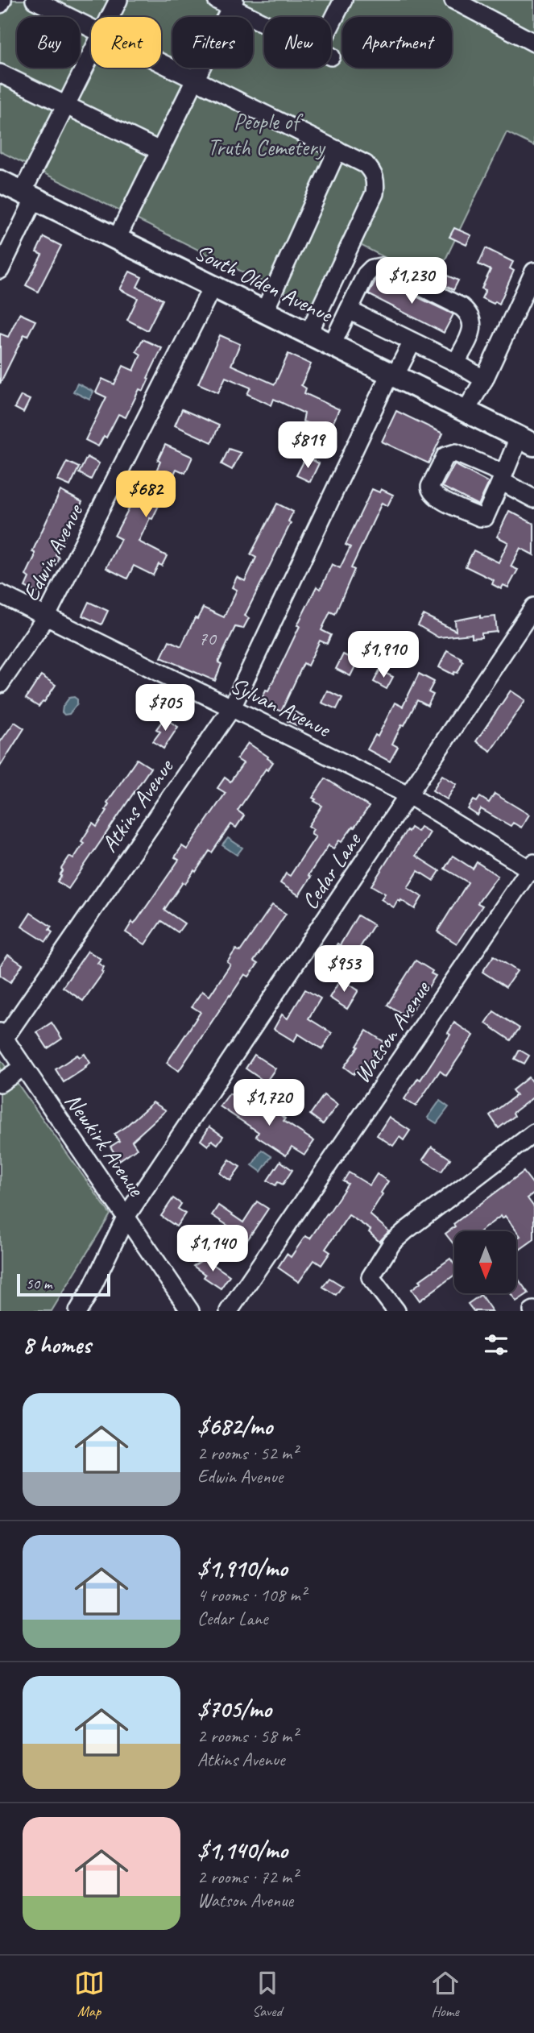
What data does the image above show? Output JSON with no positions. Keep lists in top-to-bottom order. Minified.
{"streets":{"main road":["South Olden Avenue"],"street":["Edwin Avenue","Sylvan Avenue","Atkins Avenue","Cedar Lane","Watson Avenue","Newkirk Avenue"]},"crossings":[["South Olden Avenue","Edwin Avenue"],["South Olden Avenue","Atkins Avenue"],["Edwin Avenue","Sylvan Avenue"],["Sylvan Avenue","Atkins Avenue"],["Sylvan Avenue","Cedar Lane"],["Sylvan Avenue","Watson Avenue"],["Atkins Avenue","Newkirk Avenue"],["Cedar Lane","Newkirk Avenue"]],"parks":["People of Truth Cemetery"],"house_numbers":["70"],"scale_bar":"50 m","north":"bottom","page":{"chip":["Buy","Rent","Filters","New","Apartment"],"price":["$1,230","$819","$682","$1,910","$705","$953","$1,720","$1,140"],"scale":"50 m","heading":"8 homes","list":[{"name":"$682/mo","note":"2 rooms · 52 m² · Edwin Avenue"},{"name":"$1,910/mo","note":"4 rooms · 108 m² · Cedar Lane"},{"name":"$705/mo","note":"2 rooms · 58 m² · Atkins Avenue"},{"name":"$1,140/mo","note":"2 rooms · 72 m² · Watson Avenue"}],"tabs":["Map","Saved","Home"]}}
